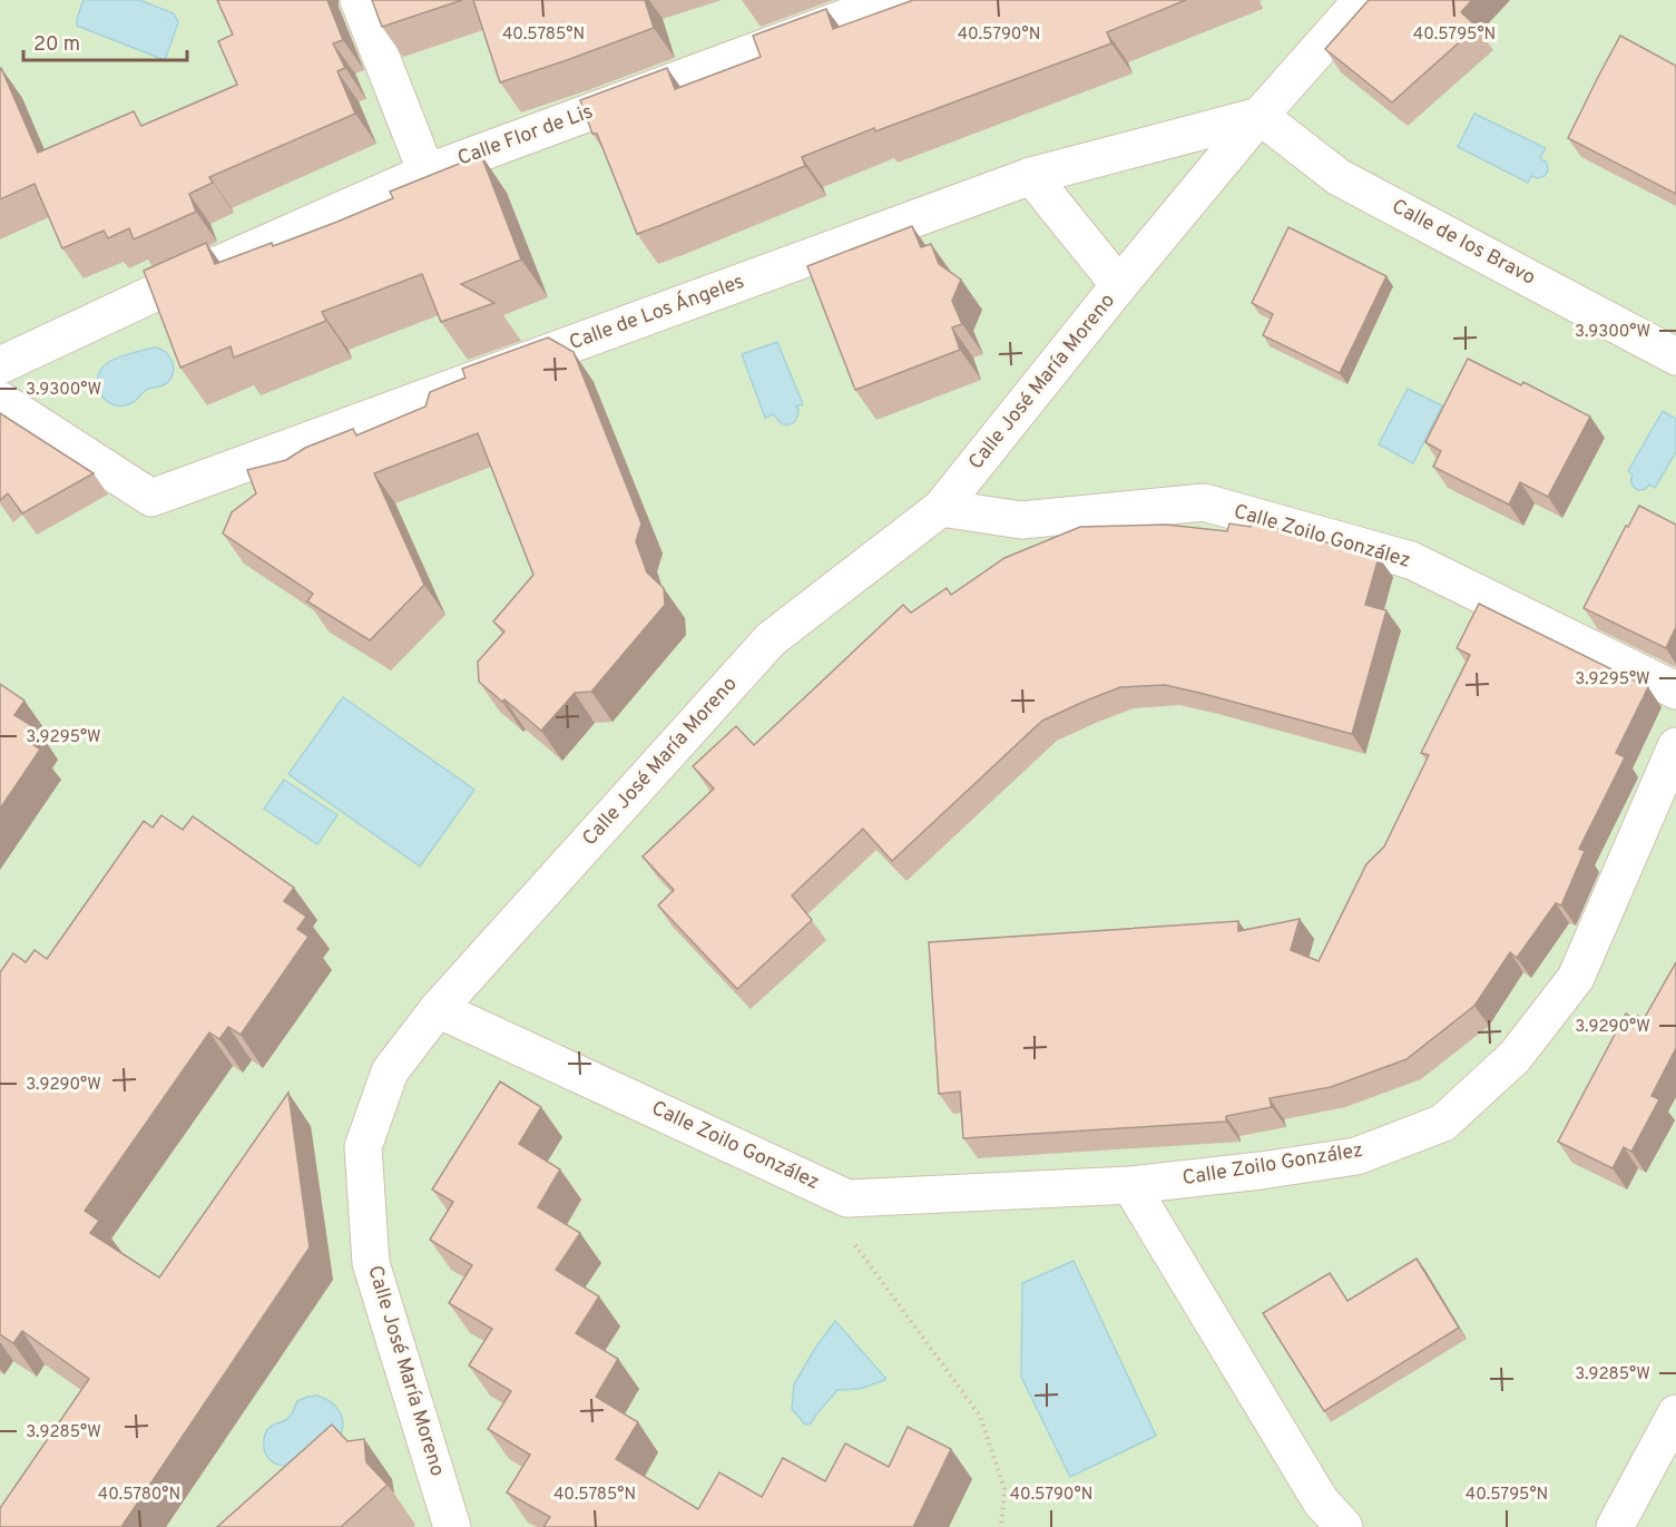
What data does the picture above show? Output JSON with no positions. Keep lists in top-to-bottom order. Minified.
{"streets":{"street":["Calle Flor de Lis","Calle de los Bravo","Calle de Los Ángeles","Calle José María Moreno","Calle Zoilo González"]},"crossings":[["Calle de los Bravo","Calle de Los Ángeles"],["Calle de los Bravo","Calle José María Moreno"],["Calle de Los Ángeles","Calle José María Moreno"],["Calle José María Moreno","Calle Zoilo González"]],"scale_bar":"20 m","coordinates":["40.5785°N","40.5790°N","40.5795°N","3.9300°W","3.9295°W","3.9290°W","3.9285°W","40.5780°N"]}
